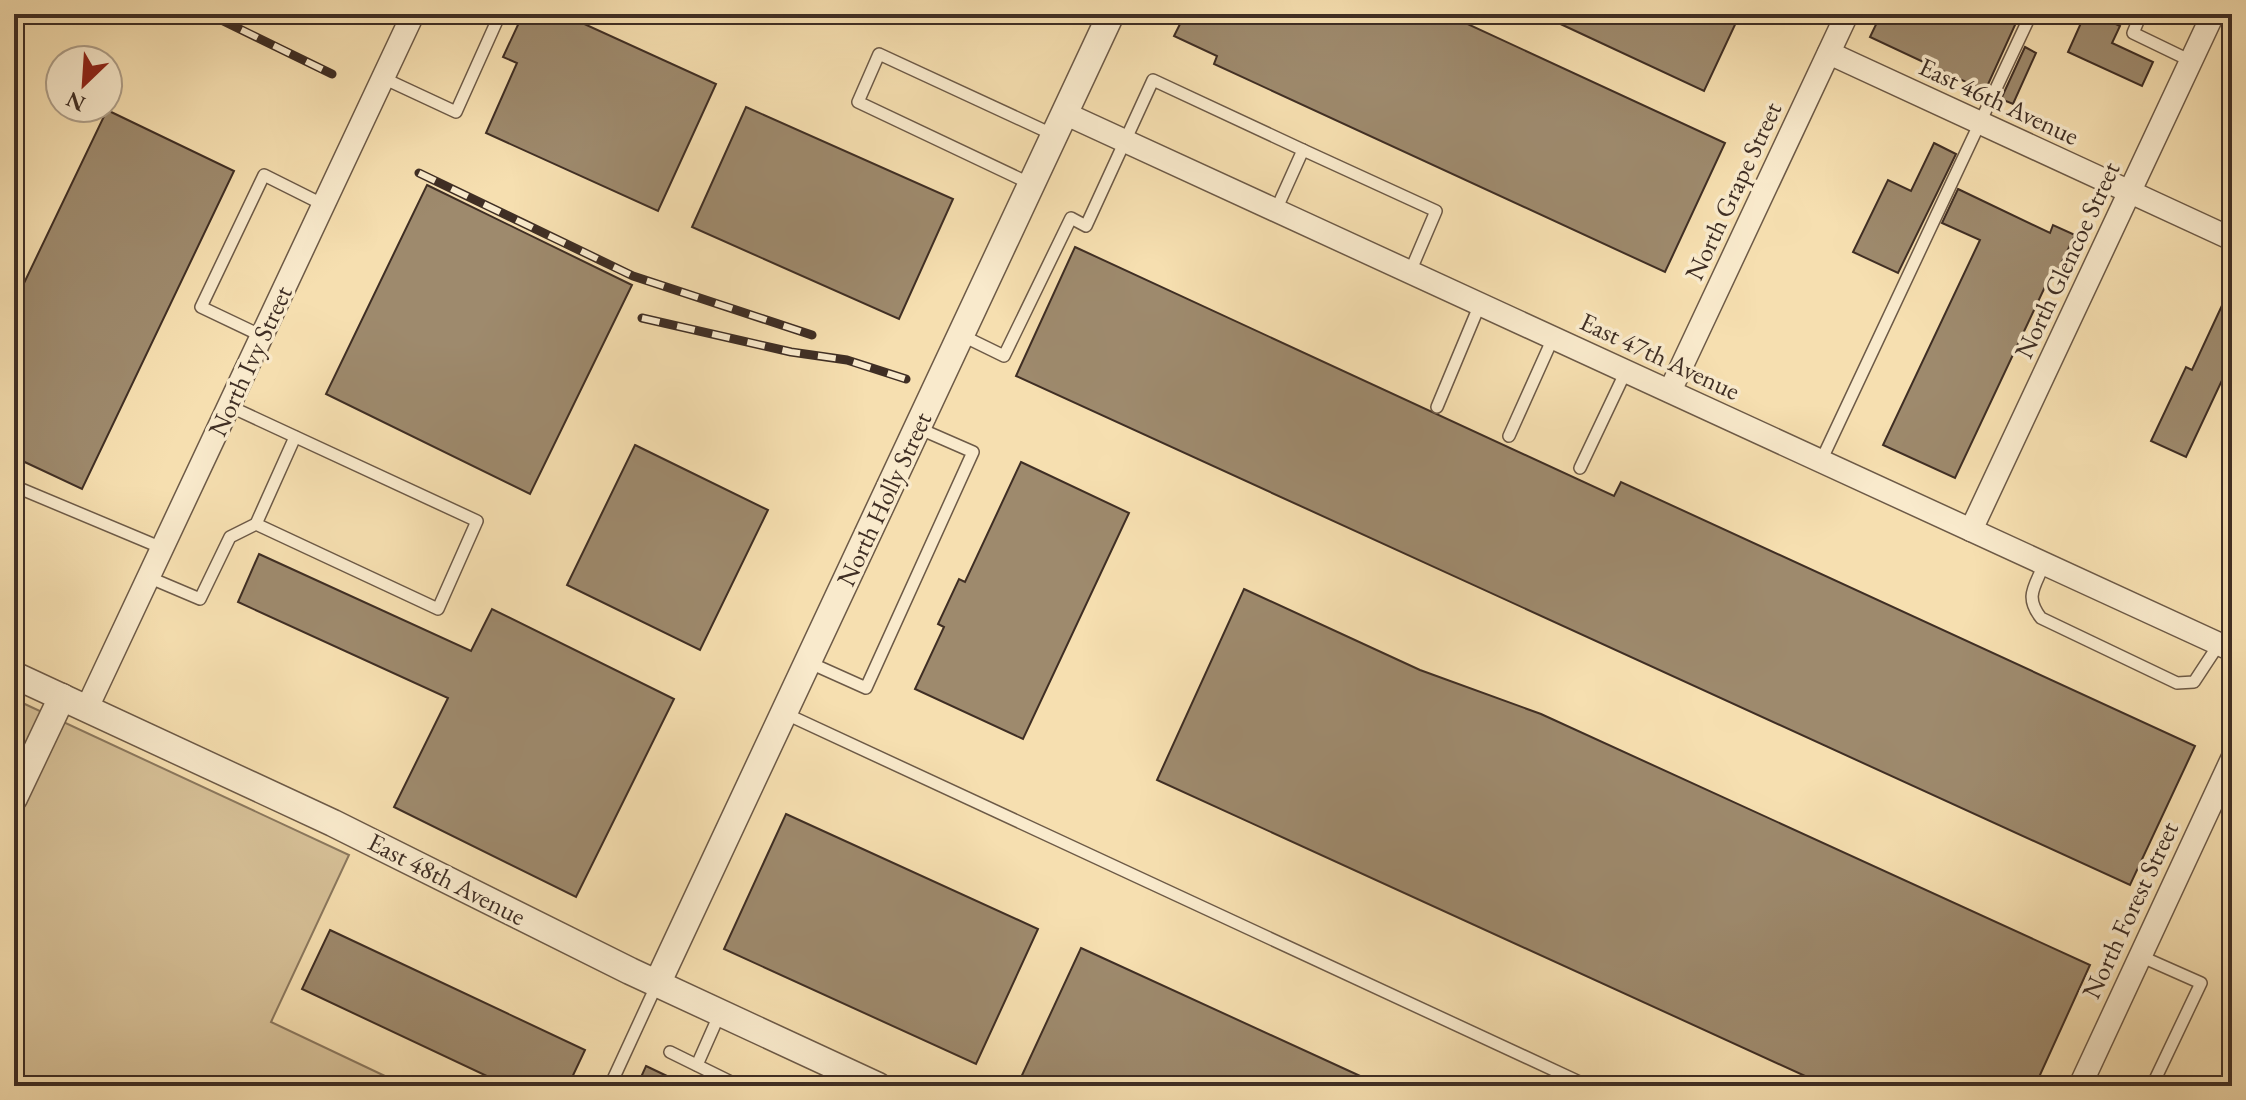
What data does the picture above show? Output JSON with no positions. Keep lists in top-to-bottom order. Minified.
{"streets":{"street":["East 46th Avenue","North Grape Street","North Glencoe Street","East 47th Avenue","North Ivy Street","North Holly Street","East 48th Avenue","North Forest Street"]},"crossings":[["East 46th Avenue","North Grape Street"],["East 46th Avenue","North Glencoe Street"],["North Grape Street","East 47th Avenue"],["North Glencoe Street","East 47th Avenue"],["East 47th Avenue","North Holly Street"],["North Ivy Street","East 48th Avenue"],["North Holly Street","East 48th Avenue"]],"north":"bottom left"}
